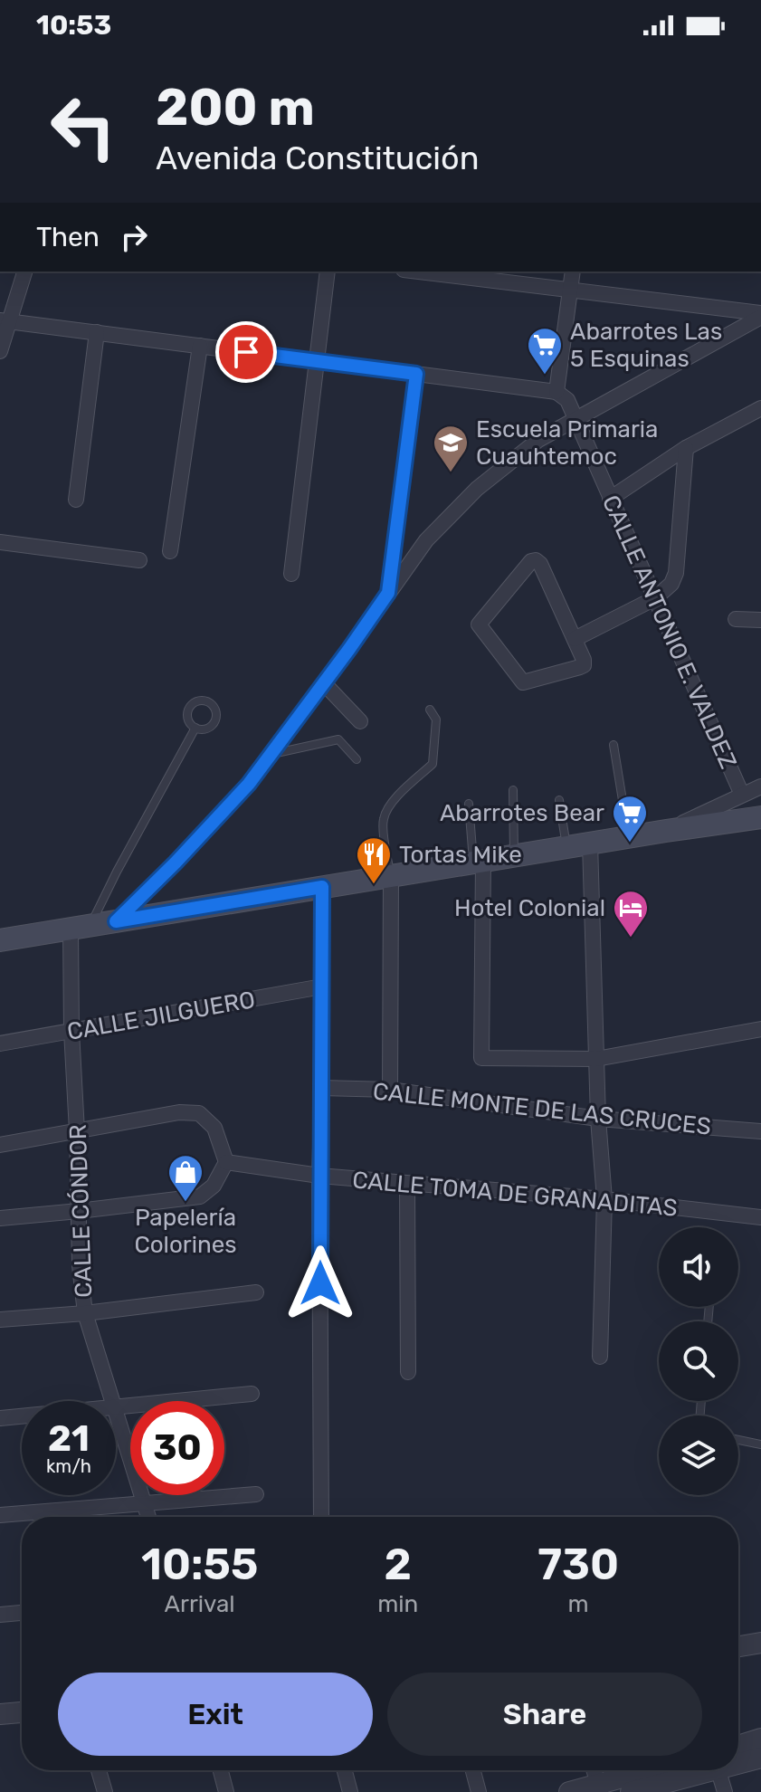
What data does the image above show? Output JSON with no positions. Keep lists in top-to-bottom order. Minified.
{"streets":{"street":["CALLE ANTONIO E. VALDEZ","CALLE JILGUERO","CALLE MONTE DE LAS CRUCES","CALLE TOMA DE GRANADITAS","CALLE CÓNDOR"]},"crossings":[["CALLE JILGUERO","CALLE CÓNDOR"]],"places":{"supermarket":["Abarrotes Las 5 Esquinas","Abarrotes Bear"],"school or university":["Escuela Primaria Cuauhtemoc"],"restaurant":["Tortas Mike"],"hotel":["Hotel Colonial"],"shop":["Papelería Colorines"]},"page":{"status":"10:53","turn":["200 m","Avenida Constitución"],"then":"Then","speed":"21 km/h","limit":"30","eta":["10:55","Arrival","2","min","730","m"],"buttons":["Exit","Share"]}}
